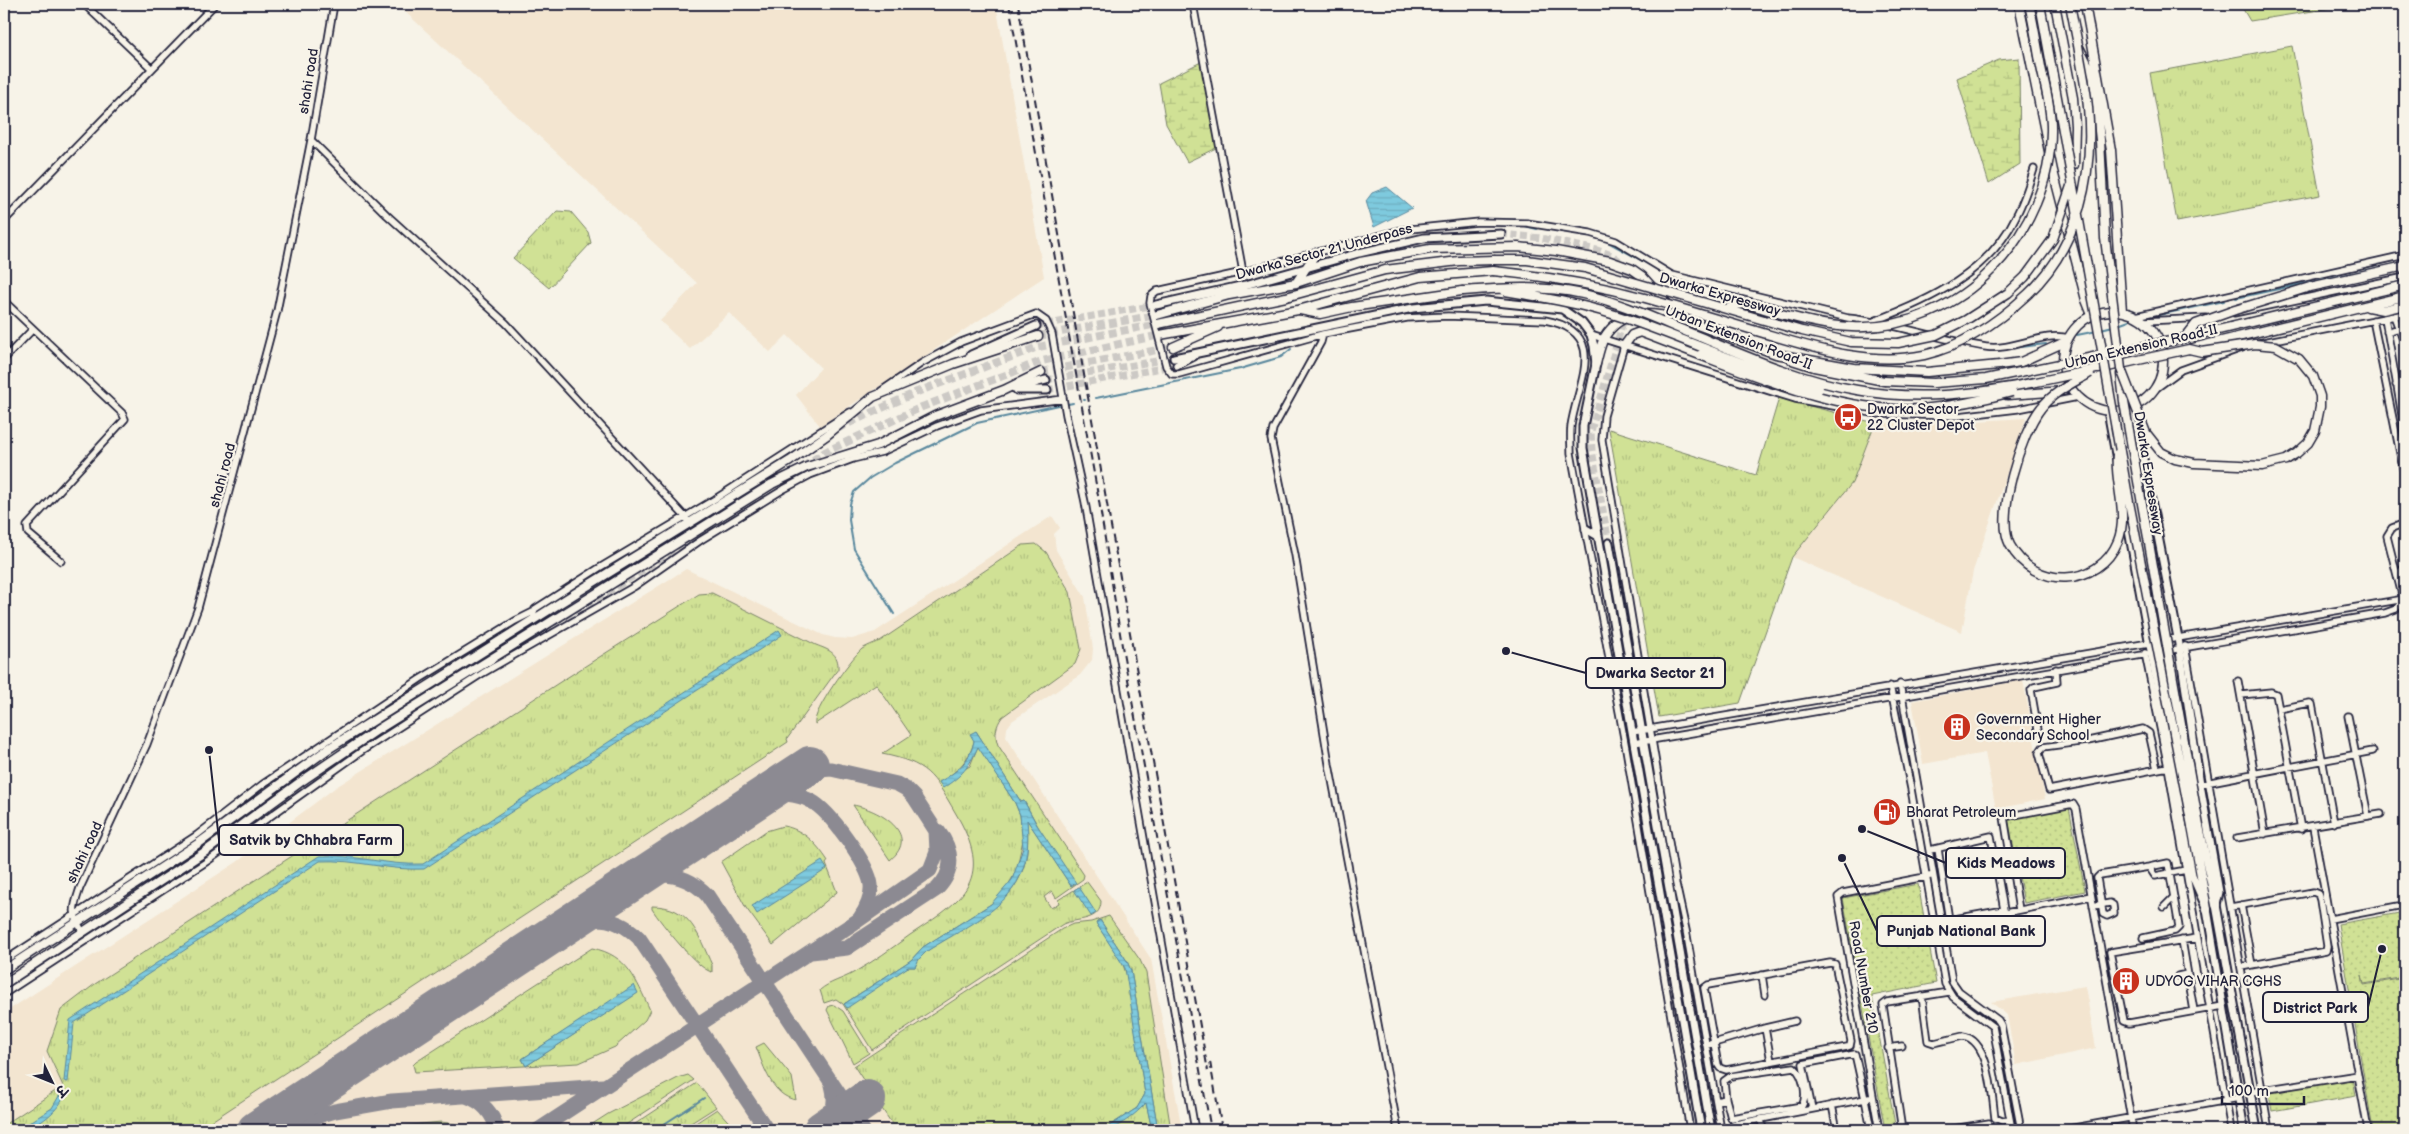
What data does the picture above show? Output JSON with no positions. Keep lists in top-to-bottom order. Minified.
{"streets":{"highway":["Dwarka Expressway","Urban Extension Road-II"],"main road":["Dwarka Sector 21 Underpass"],"street":["shahi road","Road Number 210"]},"crossings":[["Dwarka Expressway","Urban Extension Road-II"]],"places":{"bus stop":["Dwarka Sector 22 Cluster Depot"],"other":["Dwarka Sector 21","Satvik by Chhabra Farm","Kids Meadows","Punjab National Bank","District Park"],"building":["Government Higher Secondary School","UDYOG VIHAR CGHS"],"fuel station":["Bharat Petroleum"]},"scale_bar":"100 m","north":"bottom right"}
